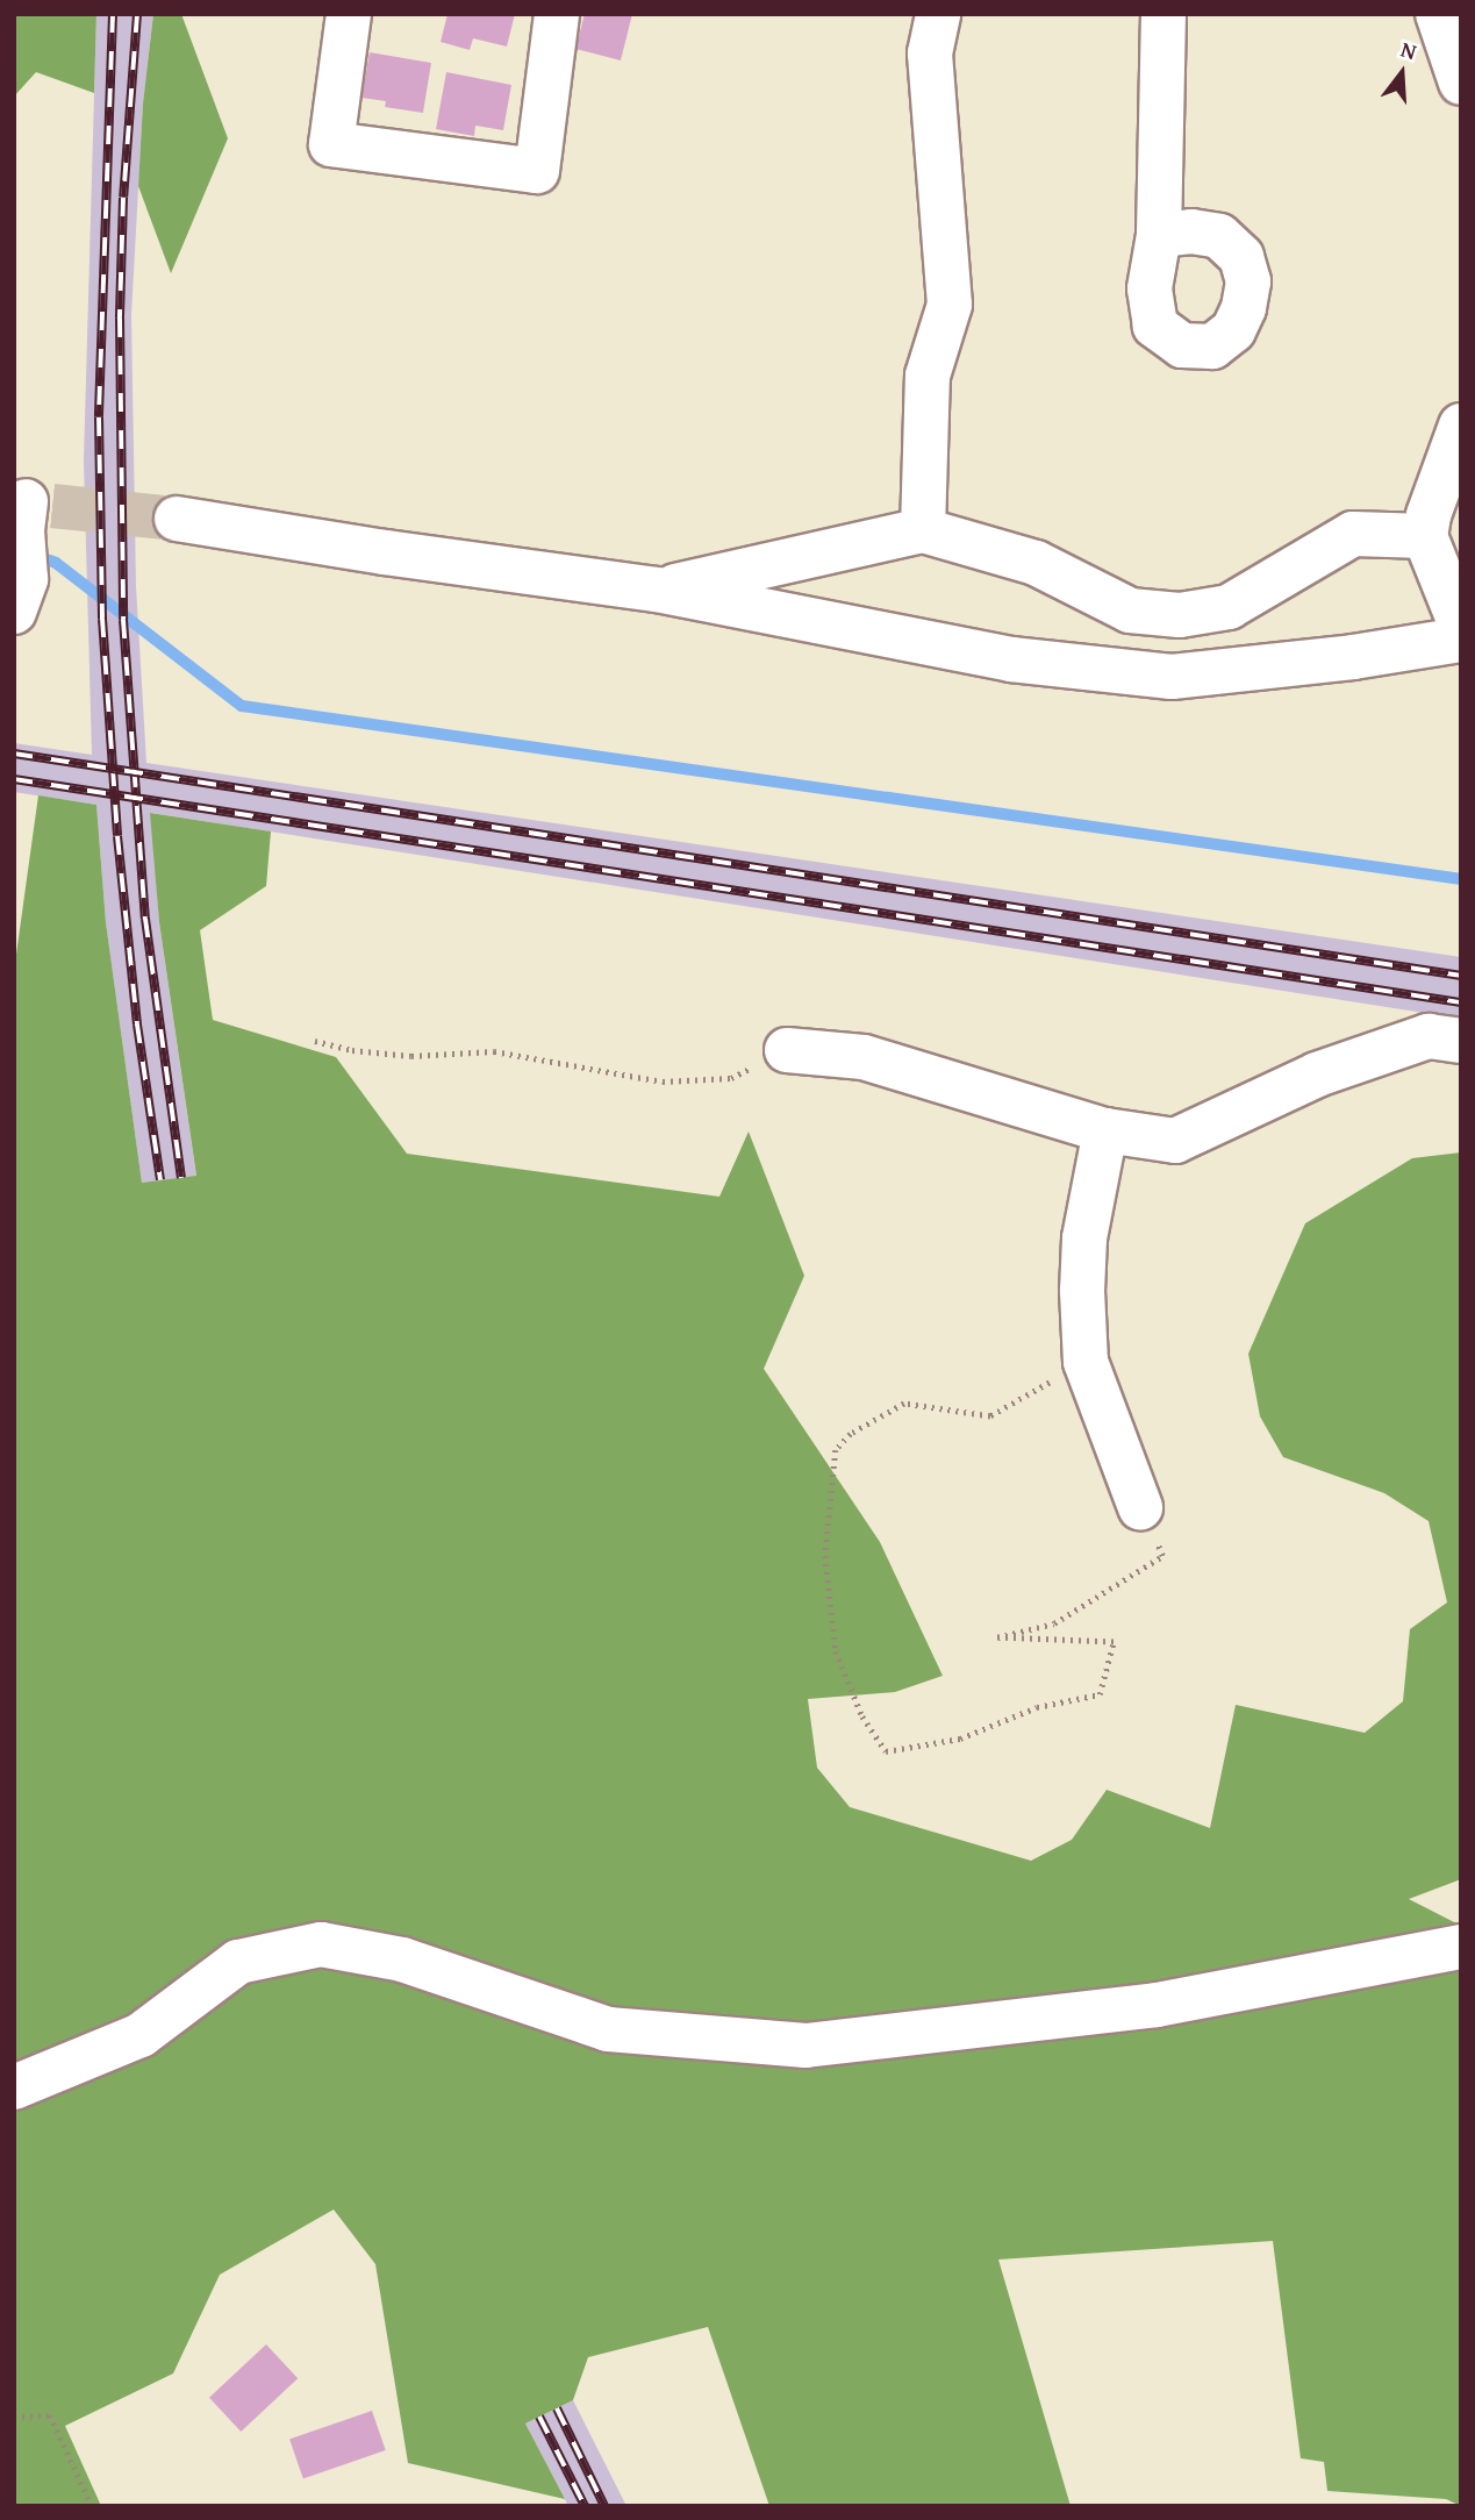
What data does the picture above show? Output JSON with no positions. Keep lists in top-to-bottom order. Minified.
{"north":"top"}
